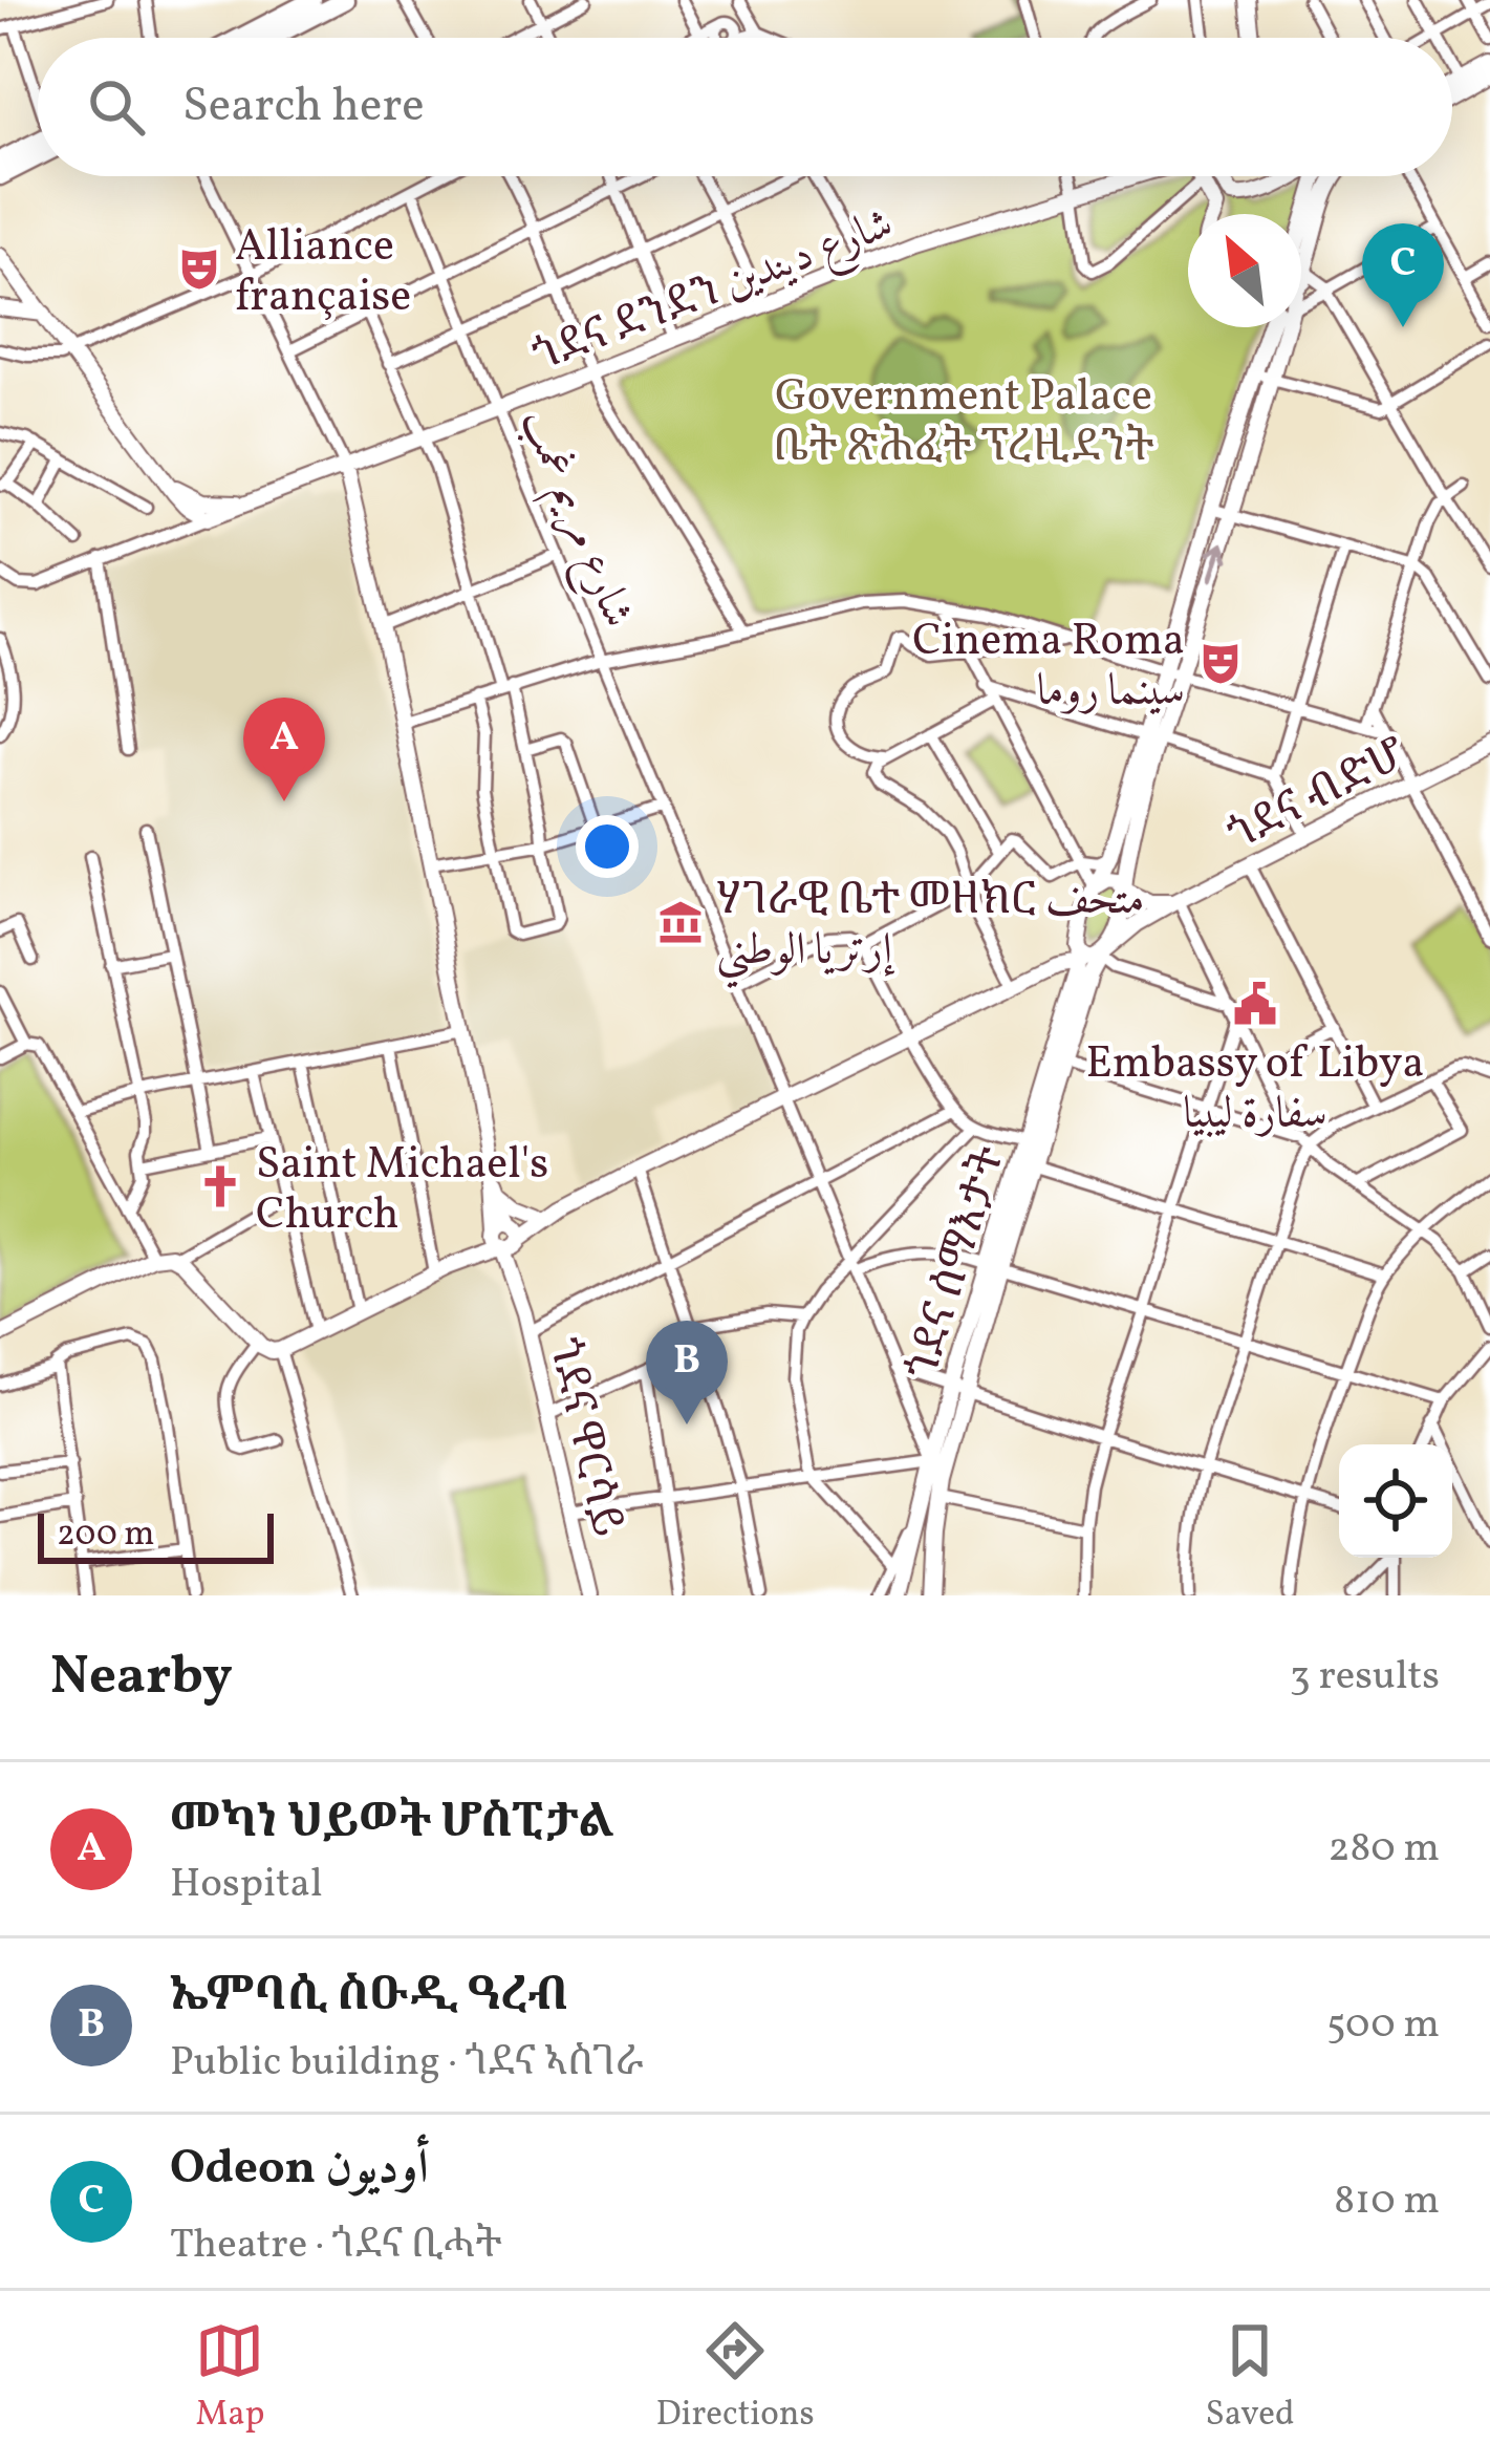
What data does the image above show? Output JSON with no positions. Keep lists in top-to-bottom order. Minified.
{"streets":{"main road":["ጎደና ደንደን شارع ديندين","ጎደና ብድሆ","ጎደና ሰማእታት","ጎደና ዋርሳይ"],"street":["شارع مريم غمب"]},"crossings":[["ጎደና ደንደን شارع ديندين","شارع مريم غمب"],["ጎደና ደንደን شارع ديندين","ጎደና ዋርሳይ"],["شارع مريم غمب","ጎደና ሰማእታት"],["ጎደና ብድሆ","ጎደና ሰማእታት"]],"parks":["Government Palace ቤት ጽሕፈት ፕረዚደንት"],"places":{"theatre":["Alliance française","Cinema Roma سينما روما"],"museum":["ሃገራዊ ቤተ መዘክር متحف إرتريا الوطني"],"public building":["Embassy of Libya سفارة ليبيا"],"church":["Saint Michael's Church"]},"scale_bar":"200 m","north":"top left","page":{"search":"Search here","pins":["C","A","B"],"scale":"200 m","heading":["Nearby","3 results"],"list":[{"mark":"A","name":"መካነ ህይወት ሆስፒታል","note":"Hospital","value":"280 m"},{"mark":"B","name":"ኤምባሲ ስዑዲ ዓረብ","note":"Public building · ጎደና ኣስገራ","value":"500 m"},{"mark":"C","name":"Odeon أوديون","note":"Theatre · ጎደና ቢሓት","value":"810 m"}],"nav":["Map","Directions","Saved"]}}
